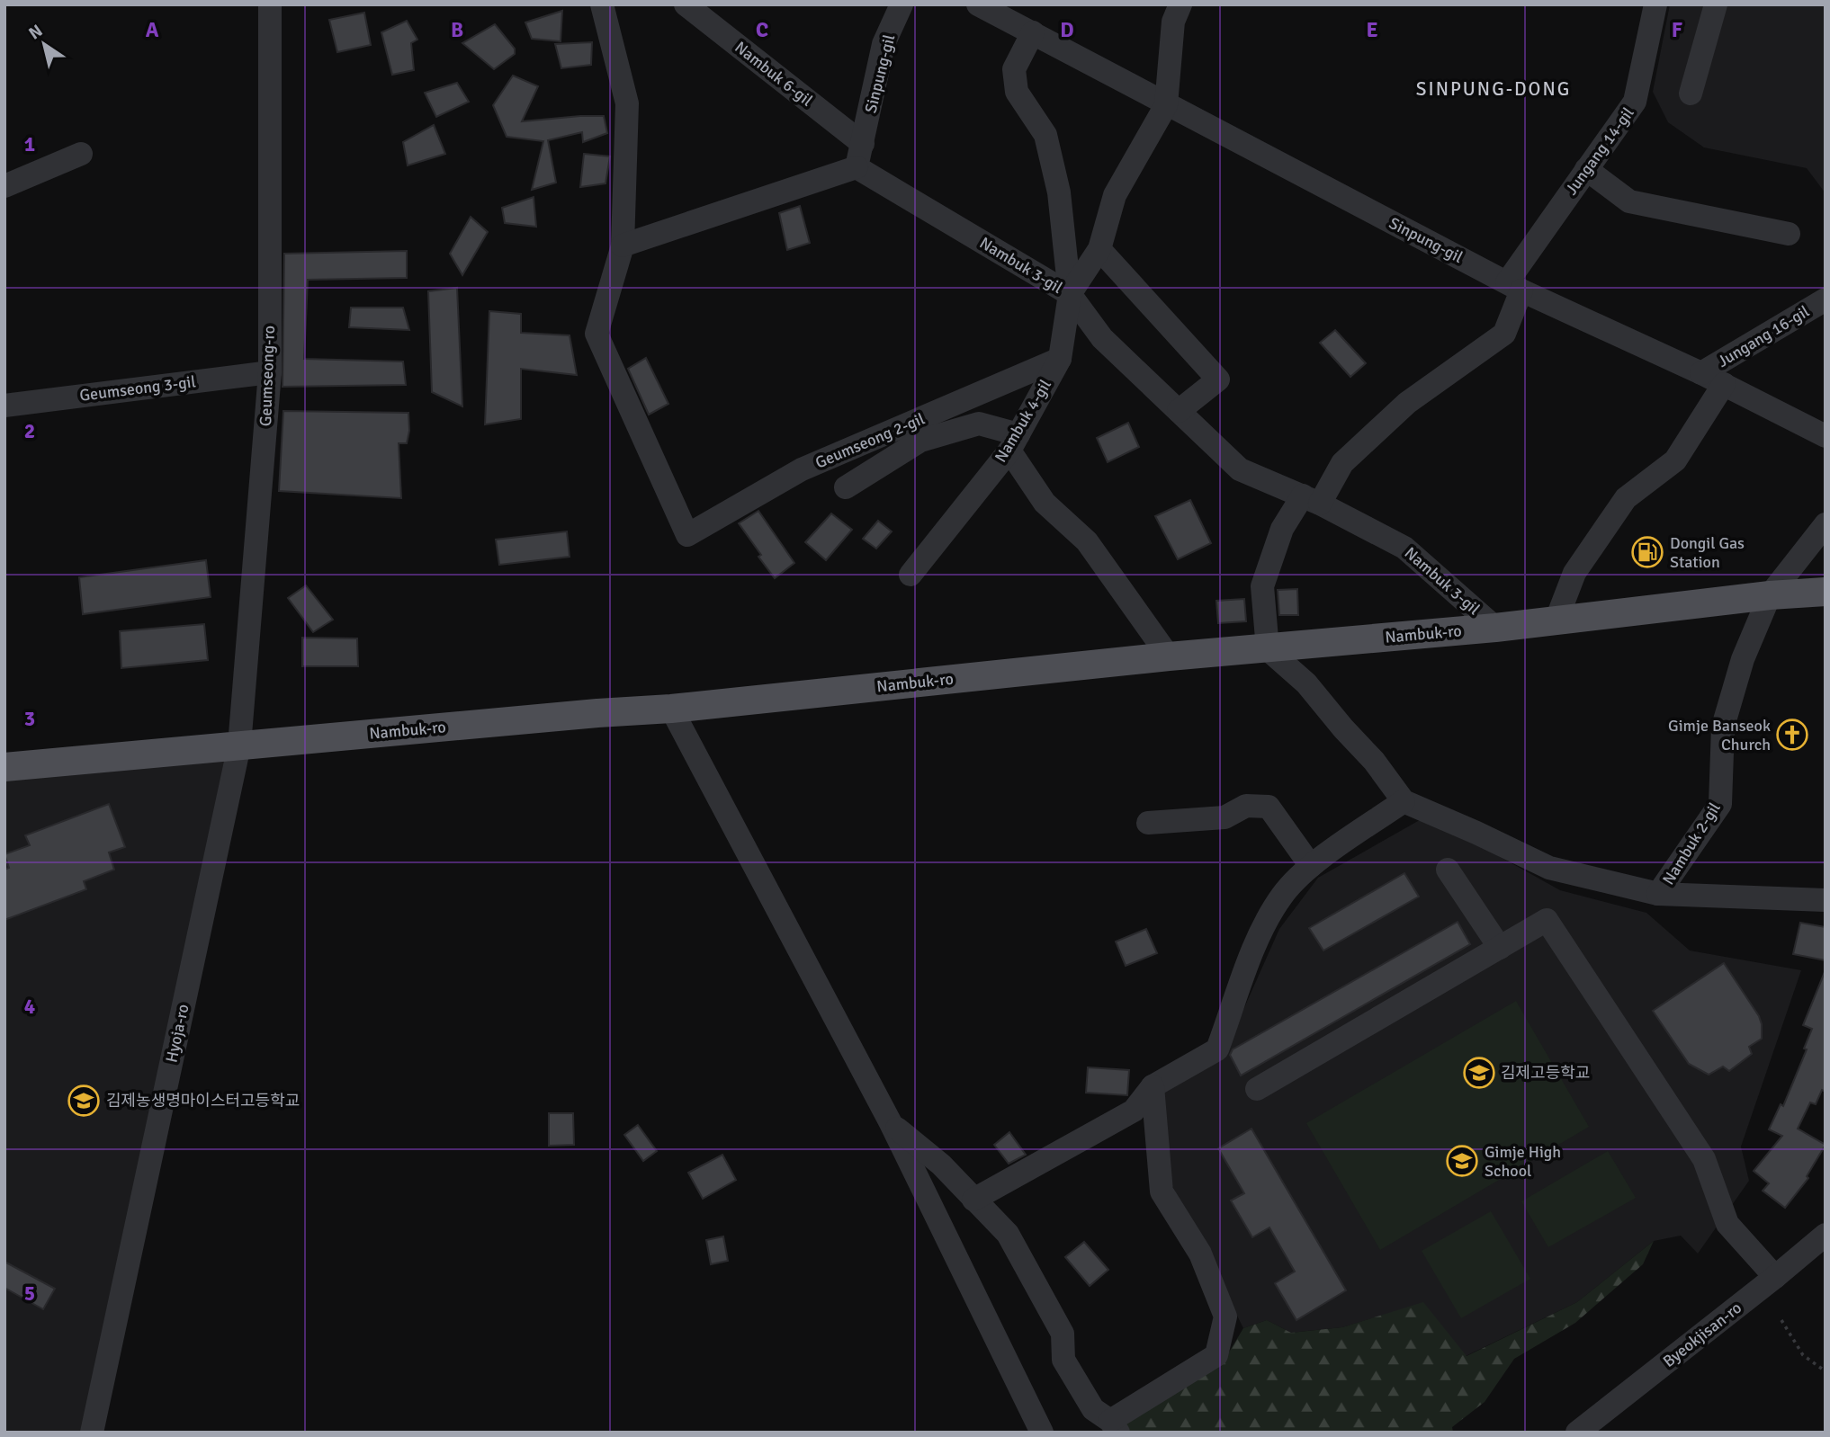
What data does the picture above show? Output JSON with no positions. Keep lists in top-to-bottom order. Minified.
{"streets":{"main road":["Nambuk-ro"],"street":["Nambuk 6-gil","Sinpung-gil","Jungang 14-gil","Nambuk 3-gil","Jungang 16-gil","Geumseong-ro","Geumseong 3-gil","Nambuk 4-gil","Geumseong 2-gil","Nambuk 2-gil","Hyoja-ro","Byeokjisan-ro"]},"crossings":[["Nambuk 6-gil","Sinpung-gil"],["Sinpung-gil","Jungang 14-gil"],["Sinpung-gil","Jungang 16-gil"],["Sinpung-gil","Nambuk 4-gil"],["Nambuk 3-gil","Nambuk 4-gil"],["Nambuk 3-gil","Nambuk-ro"],["Geumseong-ro","Geumseong 3-gil"],["Geumseong-ro","Nambuk-ro"],["Geumseong-ro","Hyoja-ro"],["Nambuk 4-gil","Geumseong 2-gil"],["Nambuk-ro","Nambuk 2-gil"],["Nambuk-ro","Hyoja-ro"]],"districts":["SINPUNG-DONG"],"places":{"fuel station":["Dongil Gas Station"],"church":["Gimje Banseok Church"],"school or university":["김제고등학교","김제농생명마이스터고등학교","Gimje High School"]},"north":"top left","grid":{"columns":["A","B","C","D","E","F"],"rows":["1","2","3","4","5"]}}
